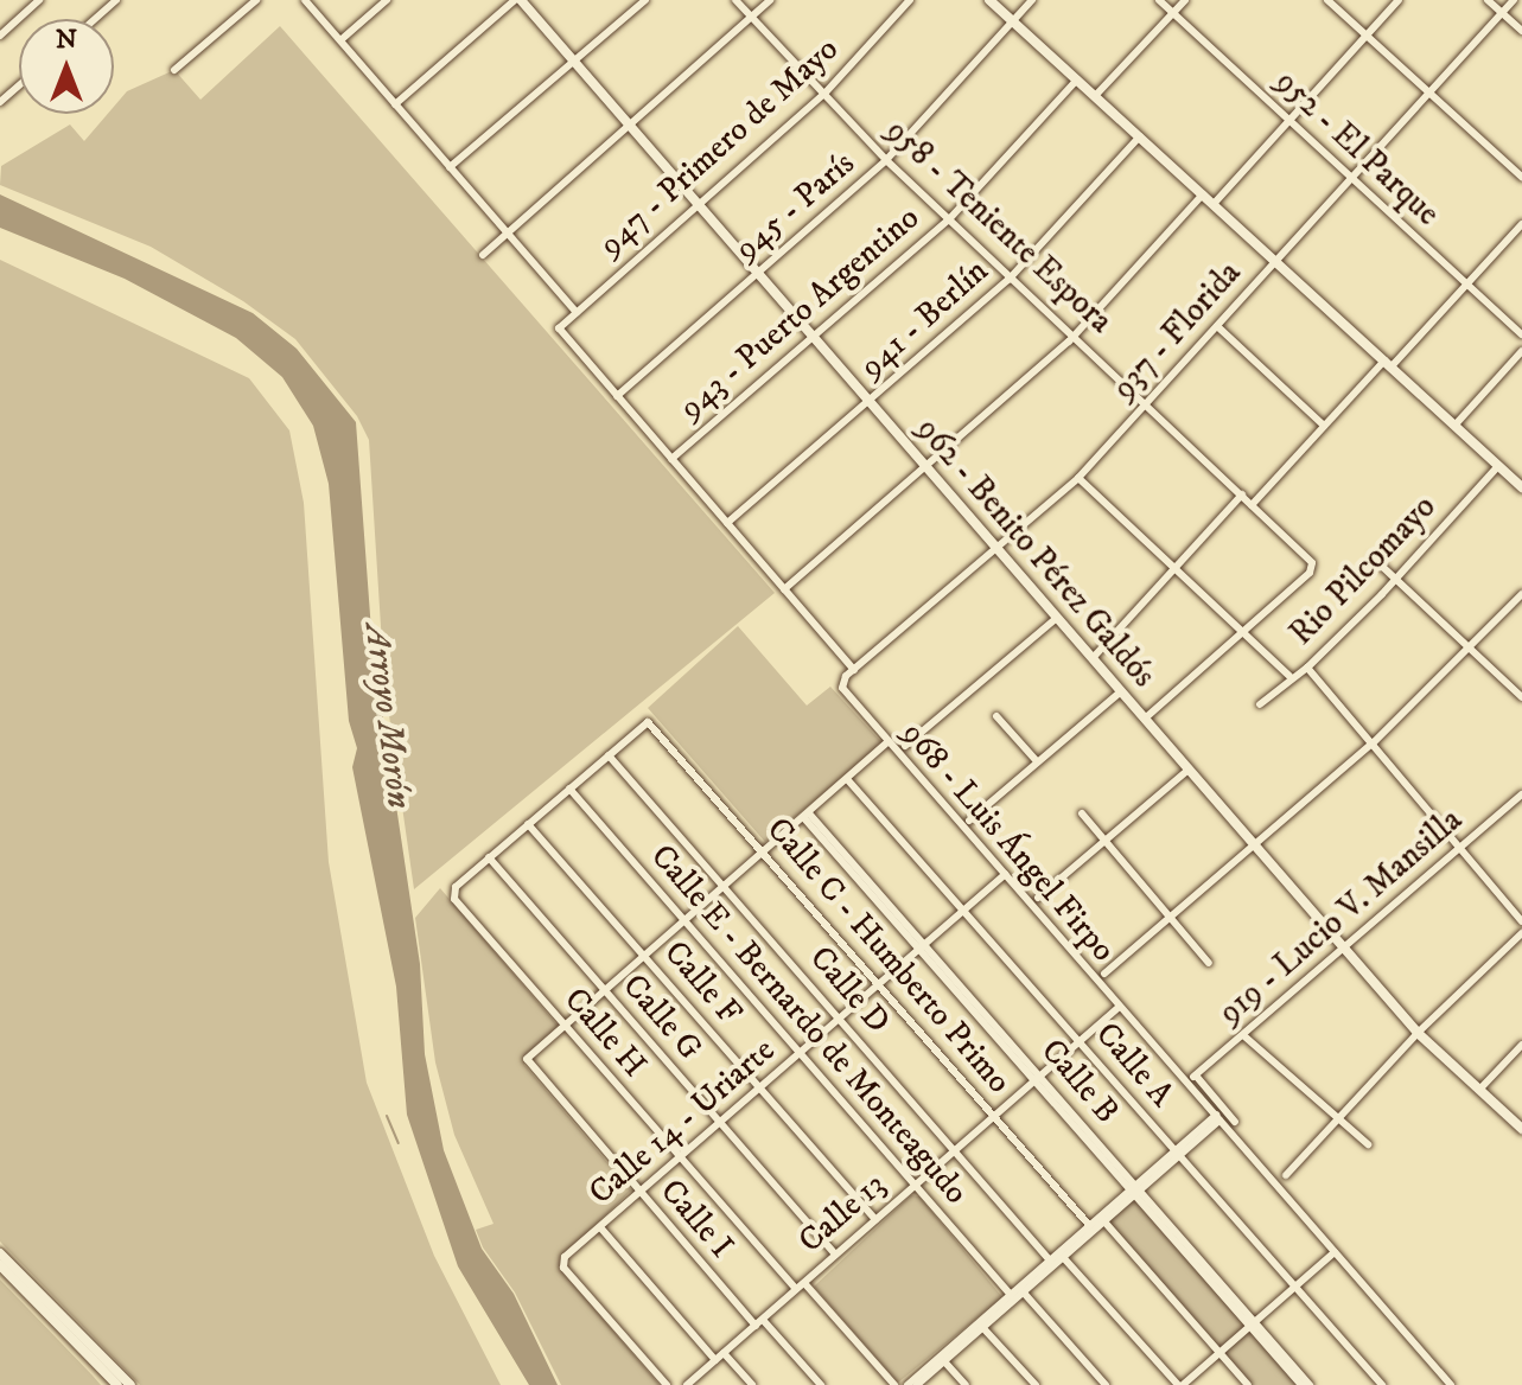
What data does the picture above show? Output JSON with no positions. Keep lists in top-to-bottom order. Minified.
{"streets":{"main road":["962 - Benito Pérez Galdós"],"street":["947 - Primero de Mayo","952 - El Parque","945 - París","958 - Teniente Espora","943 - Puerto Argentino","941 - Berlín","937 - Florida","Rio Pilcomayo","968 - Luis Ángel Firpo","919 - Lucio V. Mansilla","Calle C - Humberto Primo","Calle F","Calle D","Calle G","Calle E - Bernardo de Monteagudo","Calle H","Calle A","Calle B","Calle 14 - Uriarte","Calle 13","Calle I"]},"crossings":[["947 - Primero de Mayo","945 - París"],["947 - Primero de Mayo","958 - Teniente Espora"],["947 - Primero de Mayo","962 - Benito Pérez Galdós"],["952 - El Parque","937 - Florida"],["945 - París","958 - Teniente Espora"],["945 - París","962 - Benito Pérez Galdós"],["958 - Teniente Espora","943 - Puerto Argentino"],["958 - Teniente Espora","941 - Berlín"],["958 - Teniente Espora","937 - Florida"],["943 - Puerto Argentino","962 - Benito Pérez Galdós"],["941 - Berlín","962 - Benito Pérez Galdós"],["937 - Florida","962 - Benito Pérez Galdós"],["937 - Florida","968 - Luis Ángel Firpo"],["962 - Benito Pérez Galdós","919 - Lucio V. Mansilla"],["968 - Luis Ángel Firpo","Calle 14 - Uriarte"],["968 - Luis Ángel Firpo","Calle 13"],["Calle C - Humberto Primo","Calle D"],["Calle C - Humberto Primo","Calle 14 - Uriarte"],["Calle C - Humberto Primo","Calle 13"],["Calle F","Calle 14 - Uriarte"],["Calle F","Calle 13"],["Calle D","Calle 14 - Uriarte"],["Calle D","Calle 13"],["Calle G","Calle H"],["Calle G","Calle 14 - Uriarte"],["Calle G","Calle 13"],["Calle E - Bernardo de Monteagudo","Calle 14 - Uriarte"],["Calle E - Bernardo de Monteagudo","Calle 13"],["Calle H","Calle 14 - Uriarte"],["Calle H","Calle 13"],["Calle H","Calle I"],["Calle A","Calle 14 - Uriarte"],["Calle A","Calle 13"],["Calle B","Calle 14 - Uriarte"],["Calle B","Calle 13"],["Calle 14 - Uriarte","Calle I"],["Calle 13","Calle I"]],"water":["Arroyo Morón"],"north":"top"}
